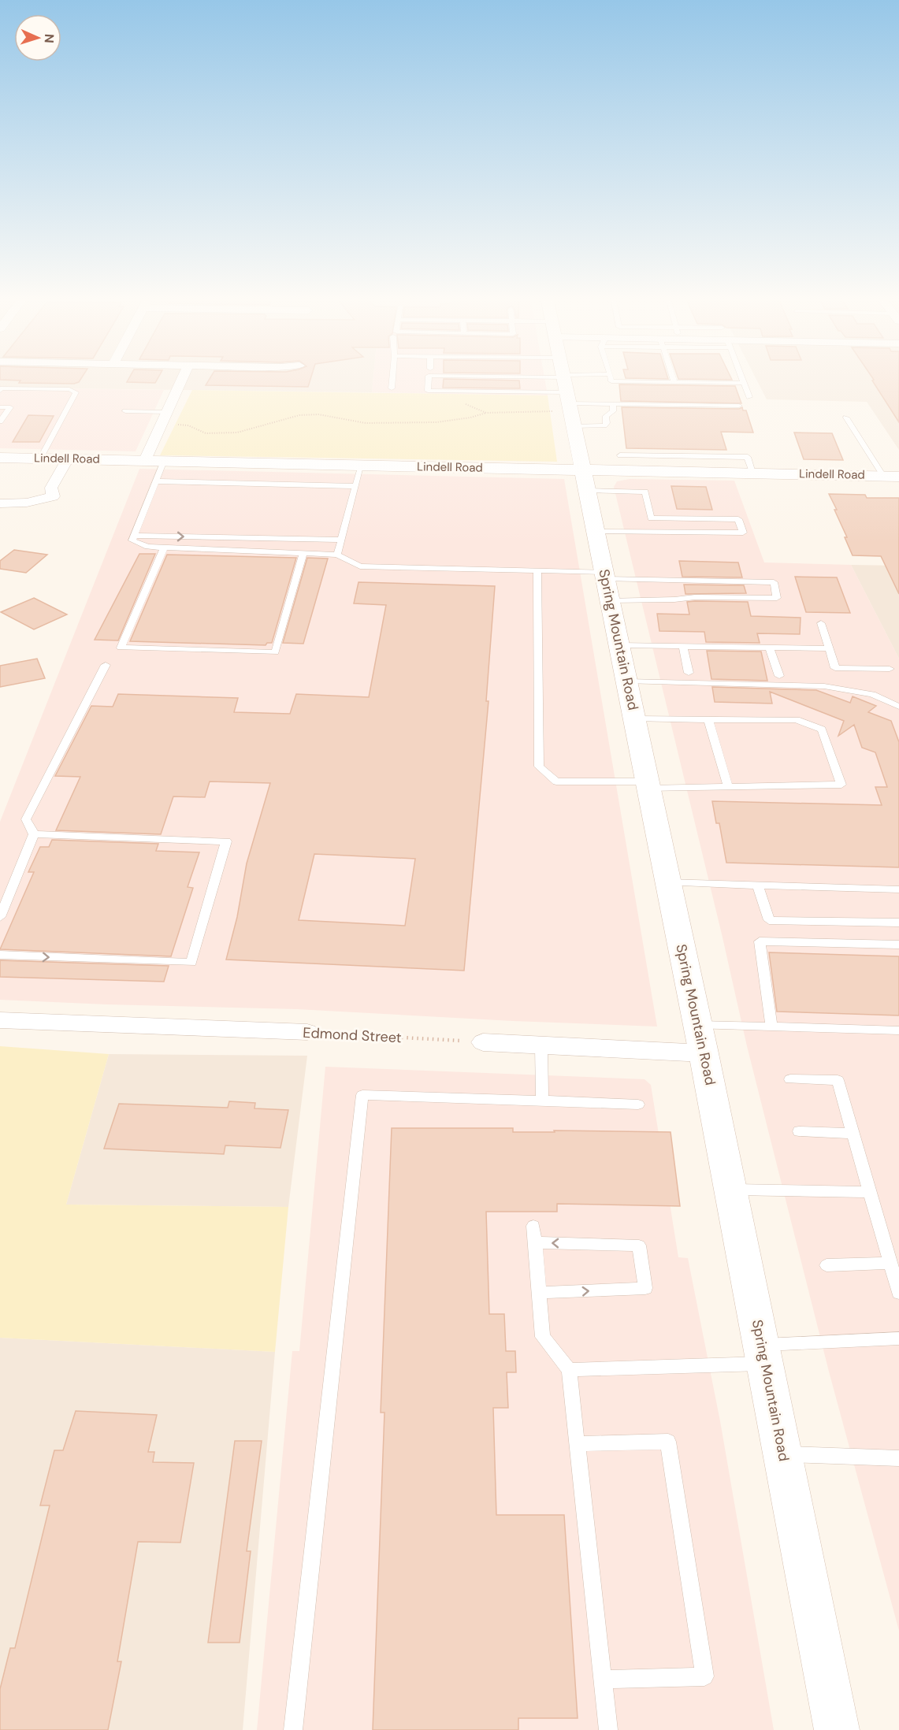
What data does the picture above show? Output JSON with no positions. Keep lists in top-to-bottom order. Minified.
{"streets":{"main road":["Lindell Road","Spring Mountain Road"],"street":["Edmond Street"]},"crossings":[["Lindell Road","Spring Mountain Road"]],"north":"right"}
